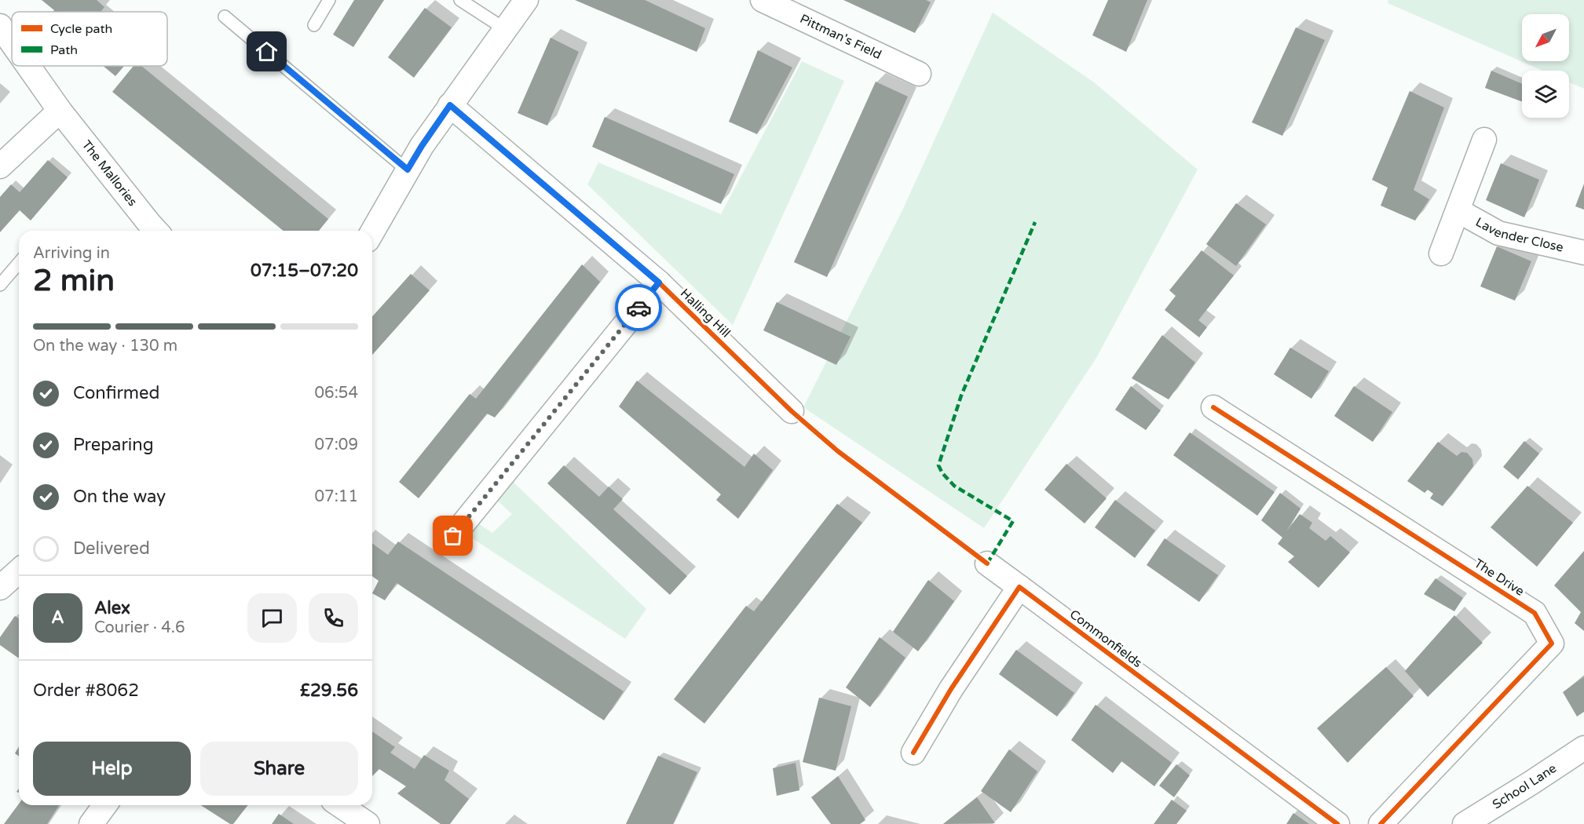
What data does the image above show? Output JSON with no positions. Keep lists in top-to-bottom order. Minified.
{"streets":{"street":["Pittman's Field","The Mallories","Lavender Close","Halling Hill","The Drive","Commonfields","School Lane"]},"legend":["Cycle path","Path"],"north":"bottom left","page":{"heading":["2 min","Arriving in","07:15–07:20"],"panel":["Alex","Courier · 4.6","Order #8062","£29.56"],"bar":"On the way · 130 m","list":[["Confirmed","06:54"],["Preparing","07:09"],["On the way","07:11"],"Delivered"],"round":"A","buttons":["Help","Share"]}}
